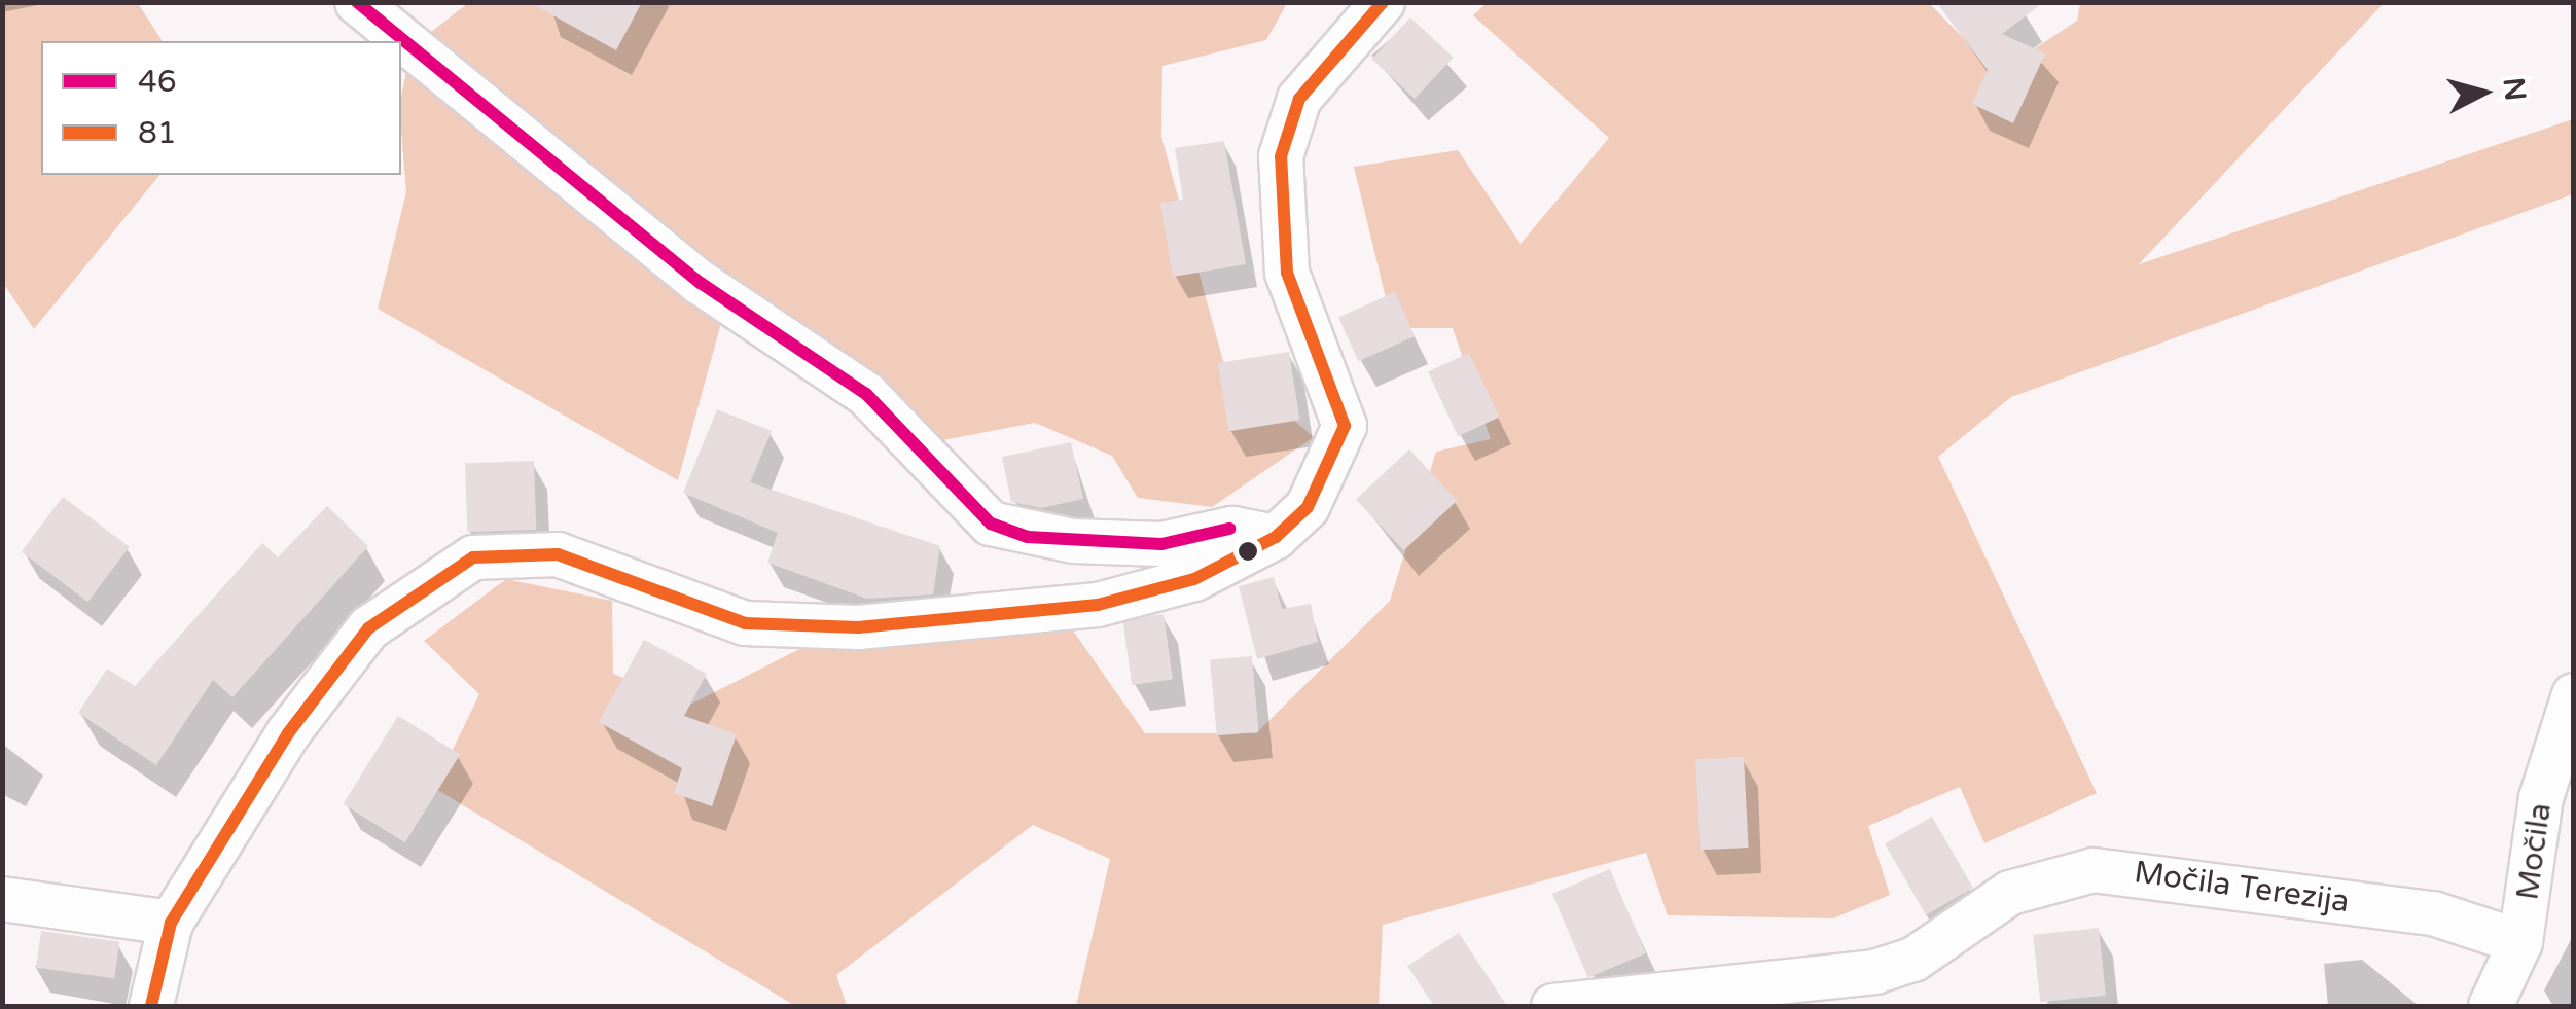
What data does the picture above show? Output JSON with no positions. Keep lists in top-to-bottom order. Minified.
{"streets":{"street":["Močila","Močila Terezija"]},"crossings":[["Močila","Močila Terezija"]],"lines":["transit line 46","transit line 81"],"legend":["46","81"],"north":"right"}
